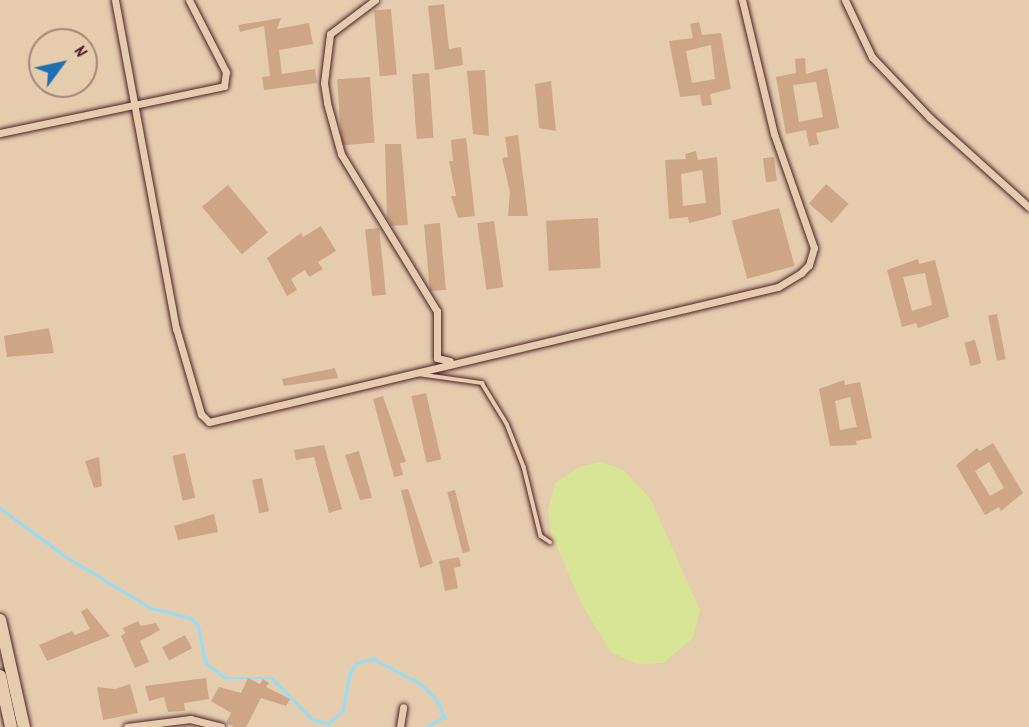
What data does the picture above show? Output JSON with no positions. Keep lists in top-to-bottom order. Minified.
{"north":"top right"}
